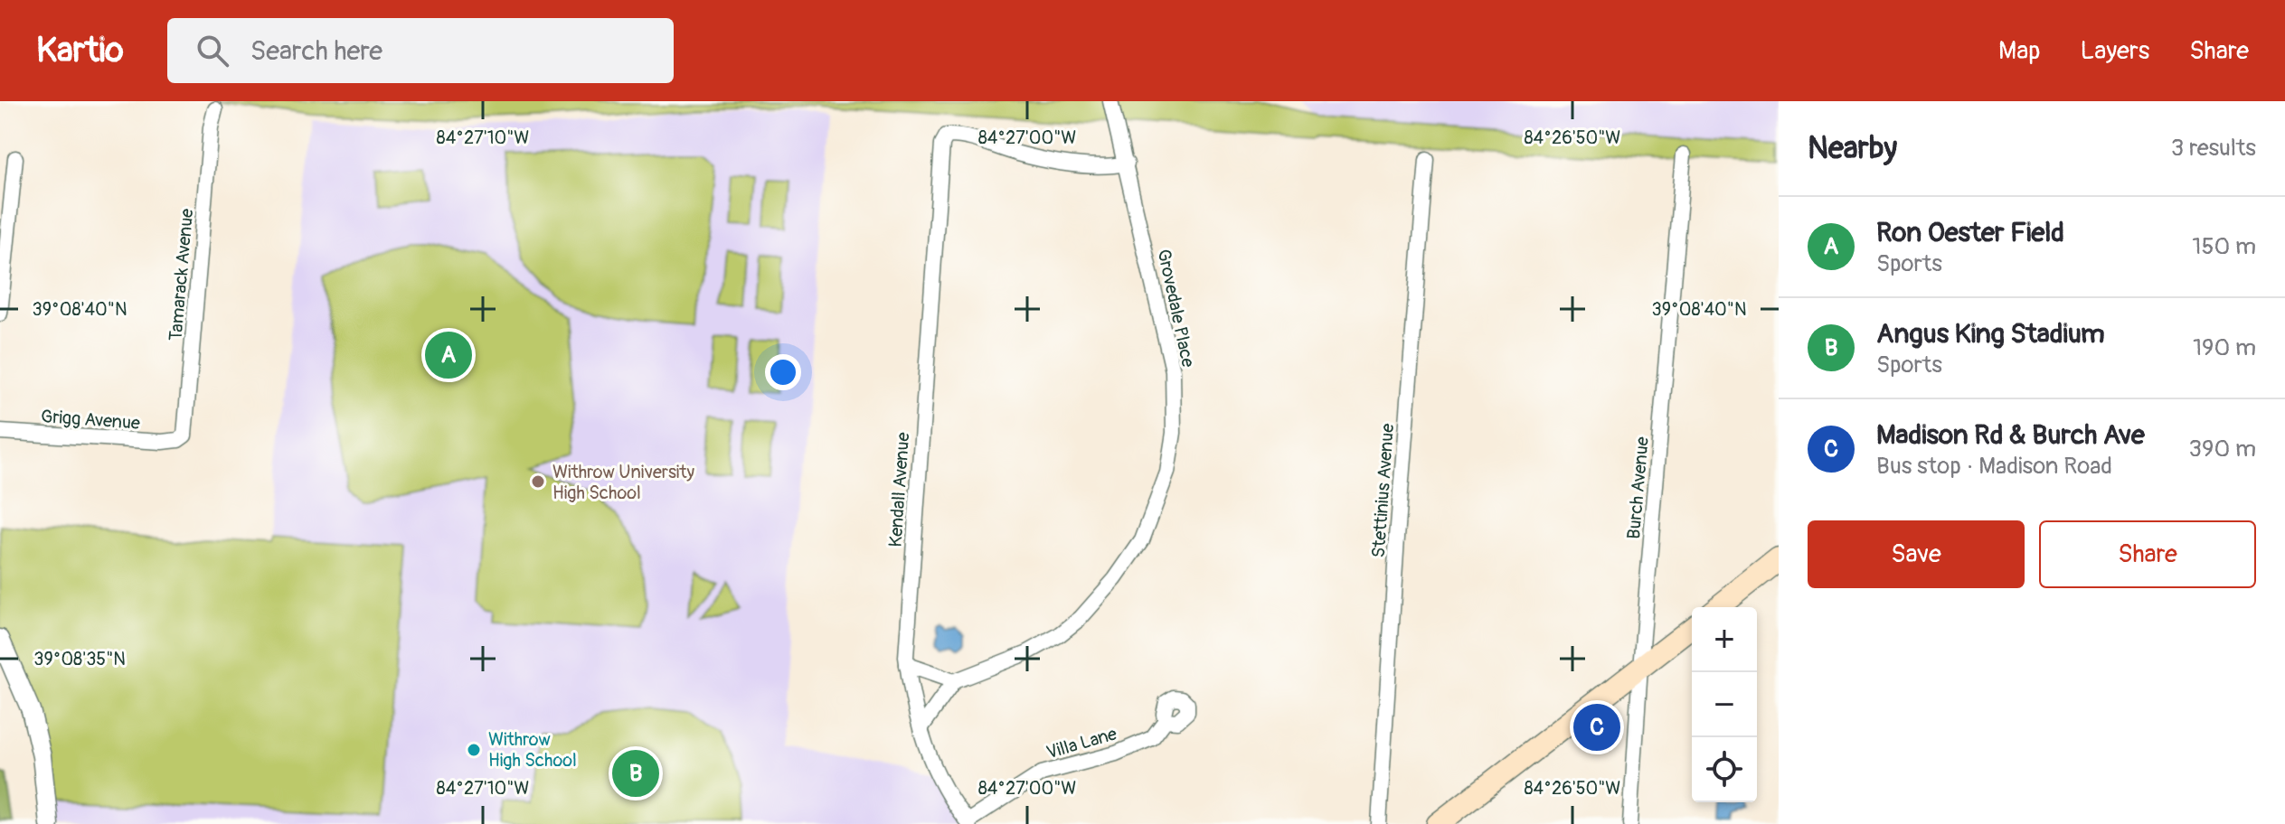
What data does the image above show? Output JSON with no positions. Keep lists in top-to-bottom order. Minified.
{"streets":{"street":["Tamarack Avenue","Grovedale Place","Grigg Avenue","Burch Avenue","Kendall Avenue","Stettinius Avenue","Villa Lane"]},"crossings":[["Tamarack Avenue","Grigg Avenue"],["Grovedale Place","Kendall Avenue"],["Kendall Avenue","Villa Lane"]],"places":["Withrow University High School","Withrow High School"],"page":{"header":"Kartio","search":"Search here","nav":["Map","Layers","Share"],"heading":["Nearby","3 results"],"list":[{"mark":"A","name":"Ron Oester Field","note":"Sports","value":"150 m"},{"mark":"B","name":"Angus King Stadium","note":"Sports","value":"190 m"},{"mark":"C","name":"Madison Rd & Burch Ave","note":"Bus stop · Madison Road","value":"390 m"}],"pins":["A","C","B"],"buttons":["Save","Share"],"map_buttons":["+","−"]},"coordinates":["84°27'10\"W","84°27'00\"W","84°26'50\"W","39°08'40\"N","39°08'35\"N"]}
